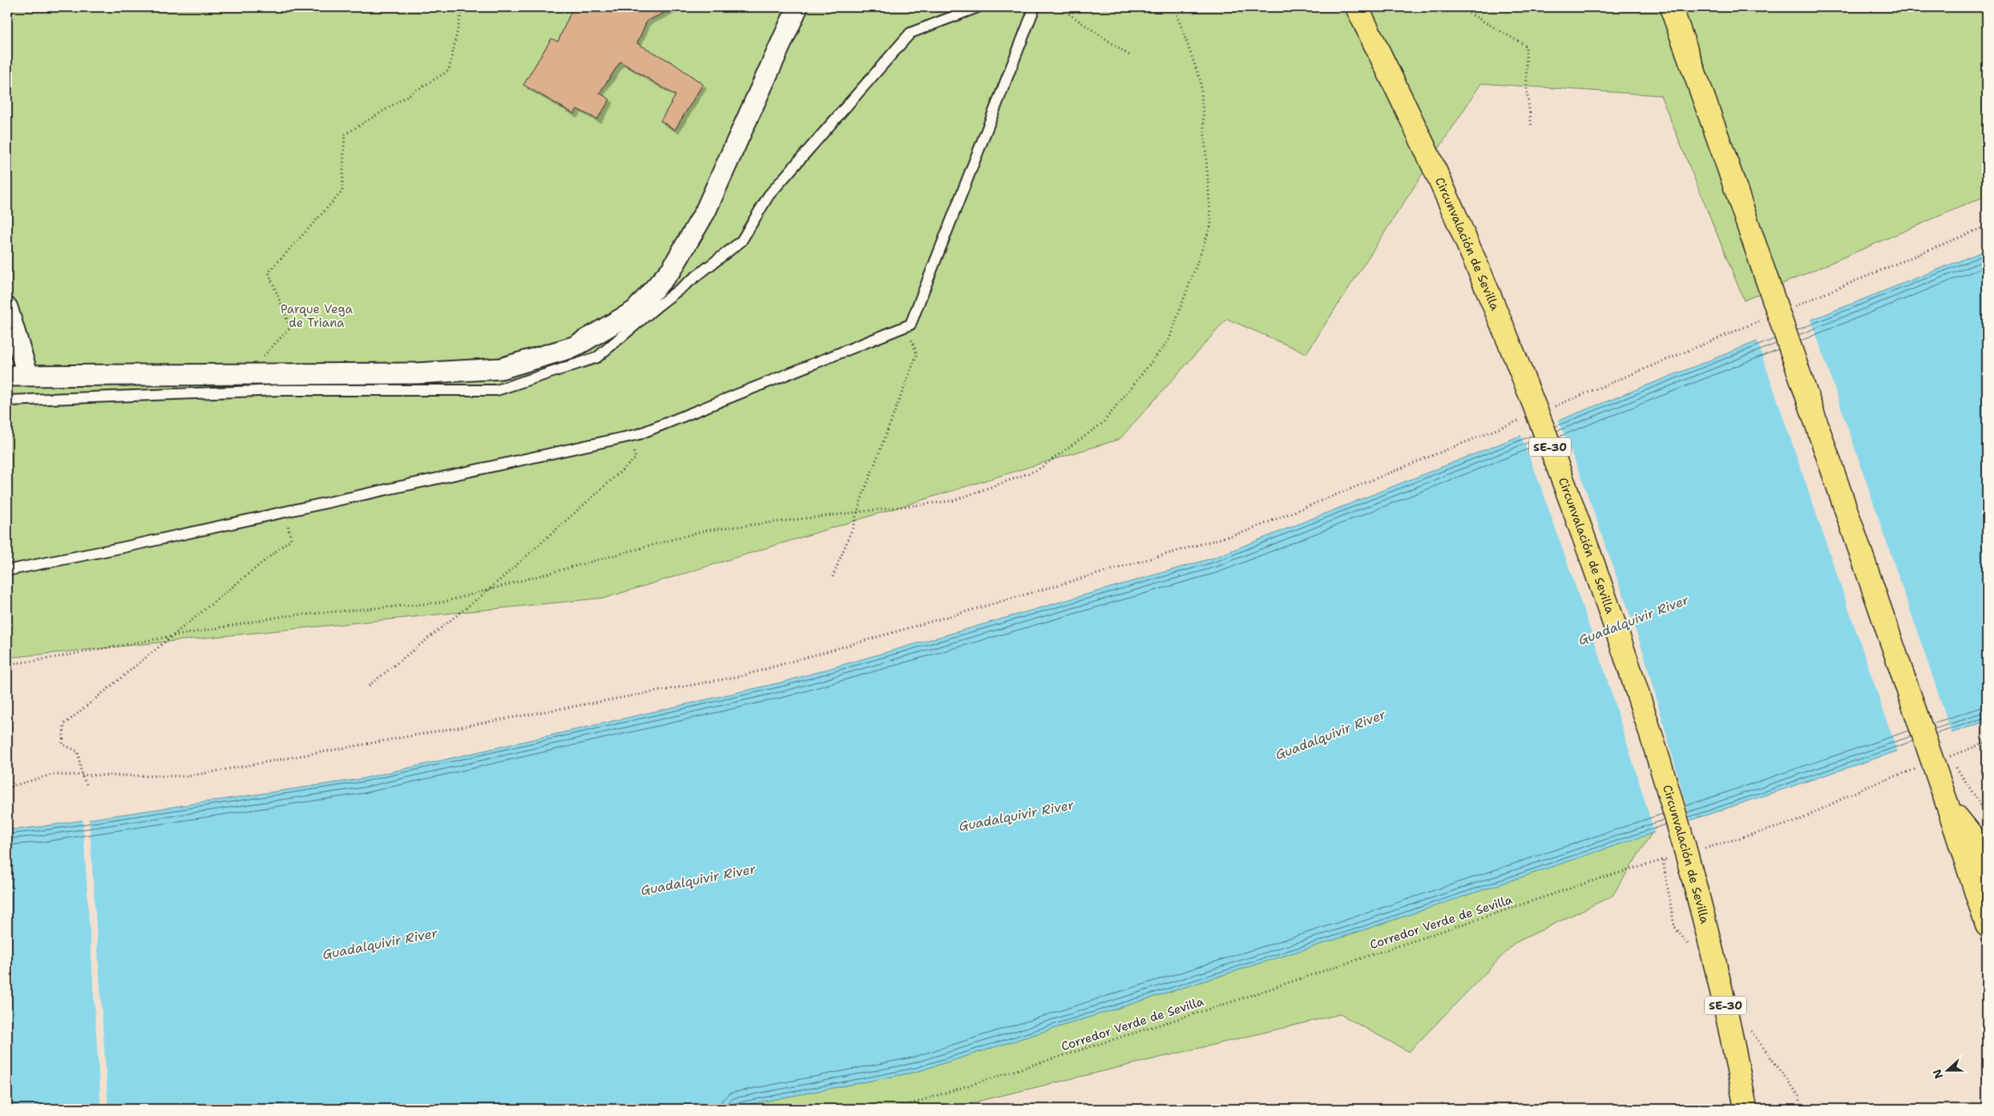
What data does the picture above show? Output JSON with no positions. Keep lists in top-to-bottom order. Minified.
{"streets":{"highway":["Circunvalación de Sevilla","SE-30"],"path":["Corredor Verde de Sevilla"]},"water":["Guadalquivir River"],"parks":["Parque Vega de Triana"],"north":"left"}
